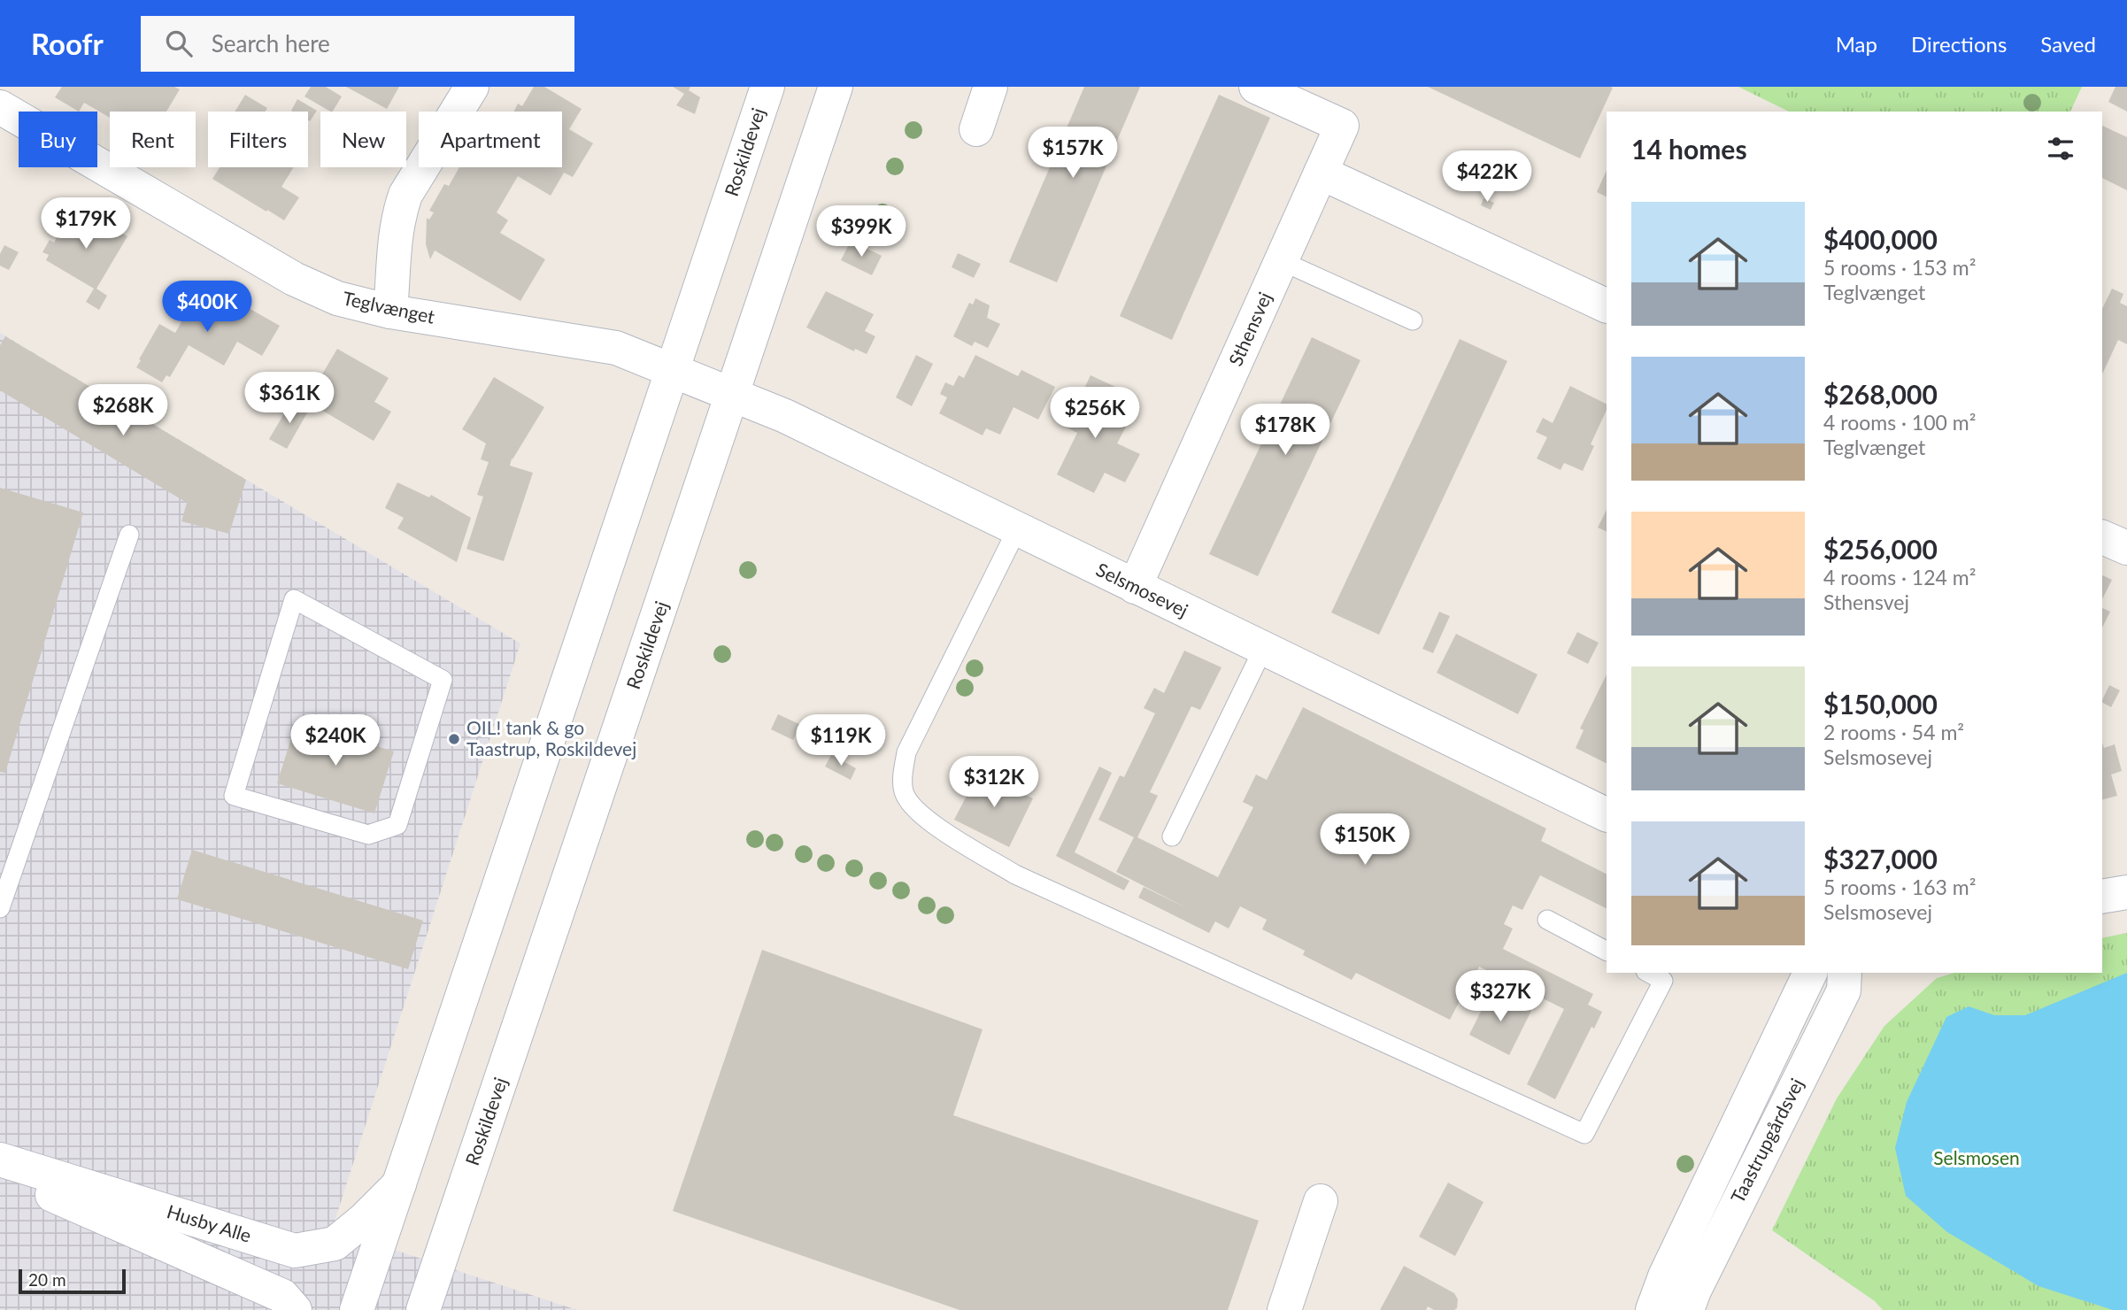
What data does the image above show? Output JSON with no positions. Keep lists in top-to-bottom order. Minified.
{"streets":{"street":["Roskildevej","Teglvænget","Sthensvej","Selsmosevej","Taastrupgårdsvej","Husby Alle"]},"crossings":[["Roskildevej","Teglvænget"],["Roskildevej","Selsmosevej"],["Roskildevej","Husby Alle"],["Teglvænget","Selsmosevej"],["Sthensvej","Selsmosevej"]],"parks":["Selsmosen"],"places":["OIL! tank & go Taastrup, Roskildevej"],"scale_bar":"20 m","page":{"header":"Roofr","search":"Search here","nav":["Map","Directions","Saved"],"chip":["Buy","Rent","Filters","New","Apartment"],"heading":"14 homes","price":["$157K","$422K","$179K","$399K","$400K","$361K","$268K","$256K","$178K","$240K","$119K","$312K","$150K","$327K"],"list":[{"name":"$400,000","note":"5 rooms · 153 m² · Teglvænget"},{"name":"$268,000","note":"4 rooms · 100 m² · Teglvænget"},{"name":"$256,000","note":"4 rooms · 124 m² · Sthensvej"},{"name":"$150,000","note":"2 rooms · 54 m² · Selsmosevej"},{"name":"$327,000","note":"5 rooms · 163 m² · Selsmosevej"}],"scale":"20 m"}}
